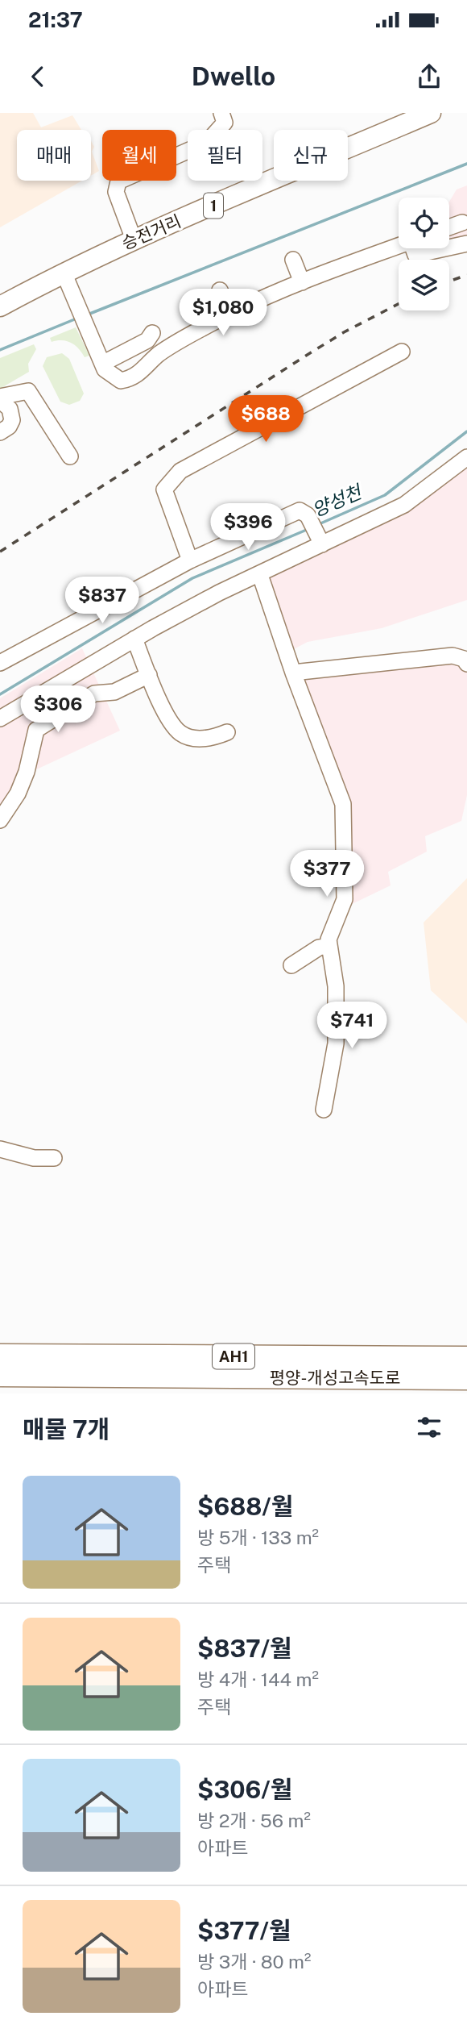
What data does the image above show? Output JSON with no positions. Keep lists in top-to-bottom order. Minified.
{"streets":{"highway":["AH1","평양-개성고속도로"],"main road":["1","승전거리"]},"water":["양성천"],"page":{"status":"21:37","header":"Dwello","chip":["매매","월세","필터","신규"],"price":["$1,080","$688","$396","$837","$306","$377","$741"],"heading":"매물 7개","list":[{"name":"$688/월","note":"방 5개 · 133 m² · 주택"},{"name":"$837/월","note":"방 4개 · 144 m² · 주택"},{"name":"$306/월","note":"방 2개 · 56 m² · 아파트"},{"name":"$377/월","note":"방 3개 · 80 m² · 아파트"}]}}
